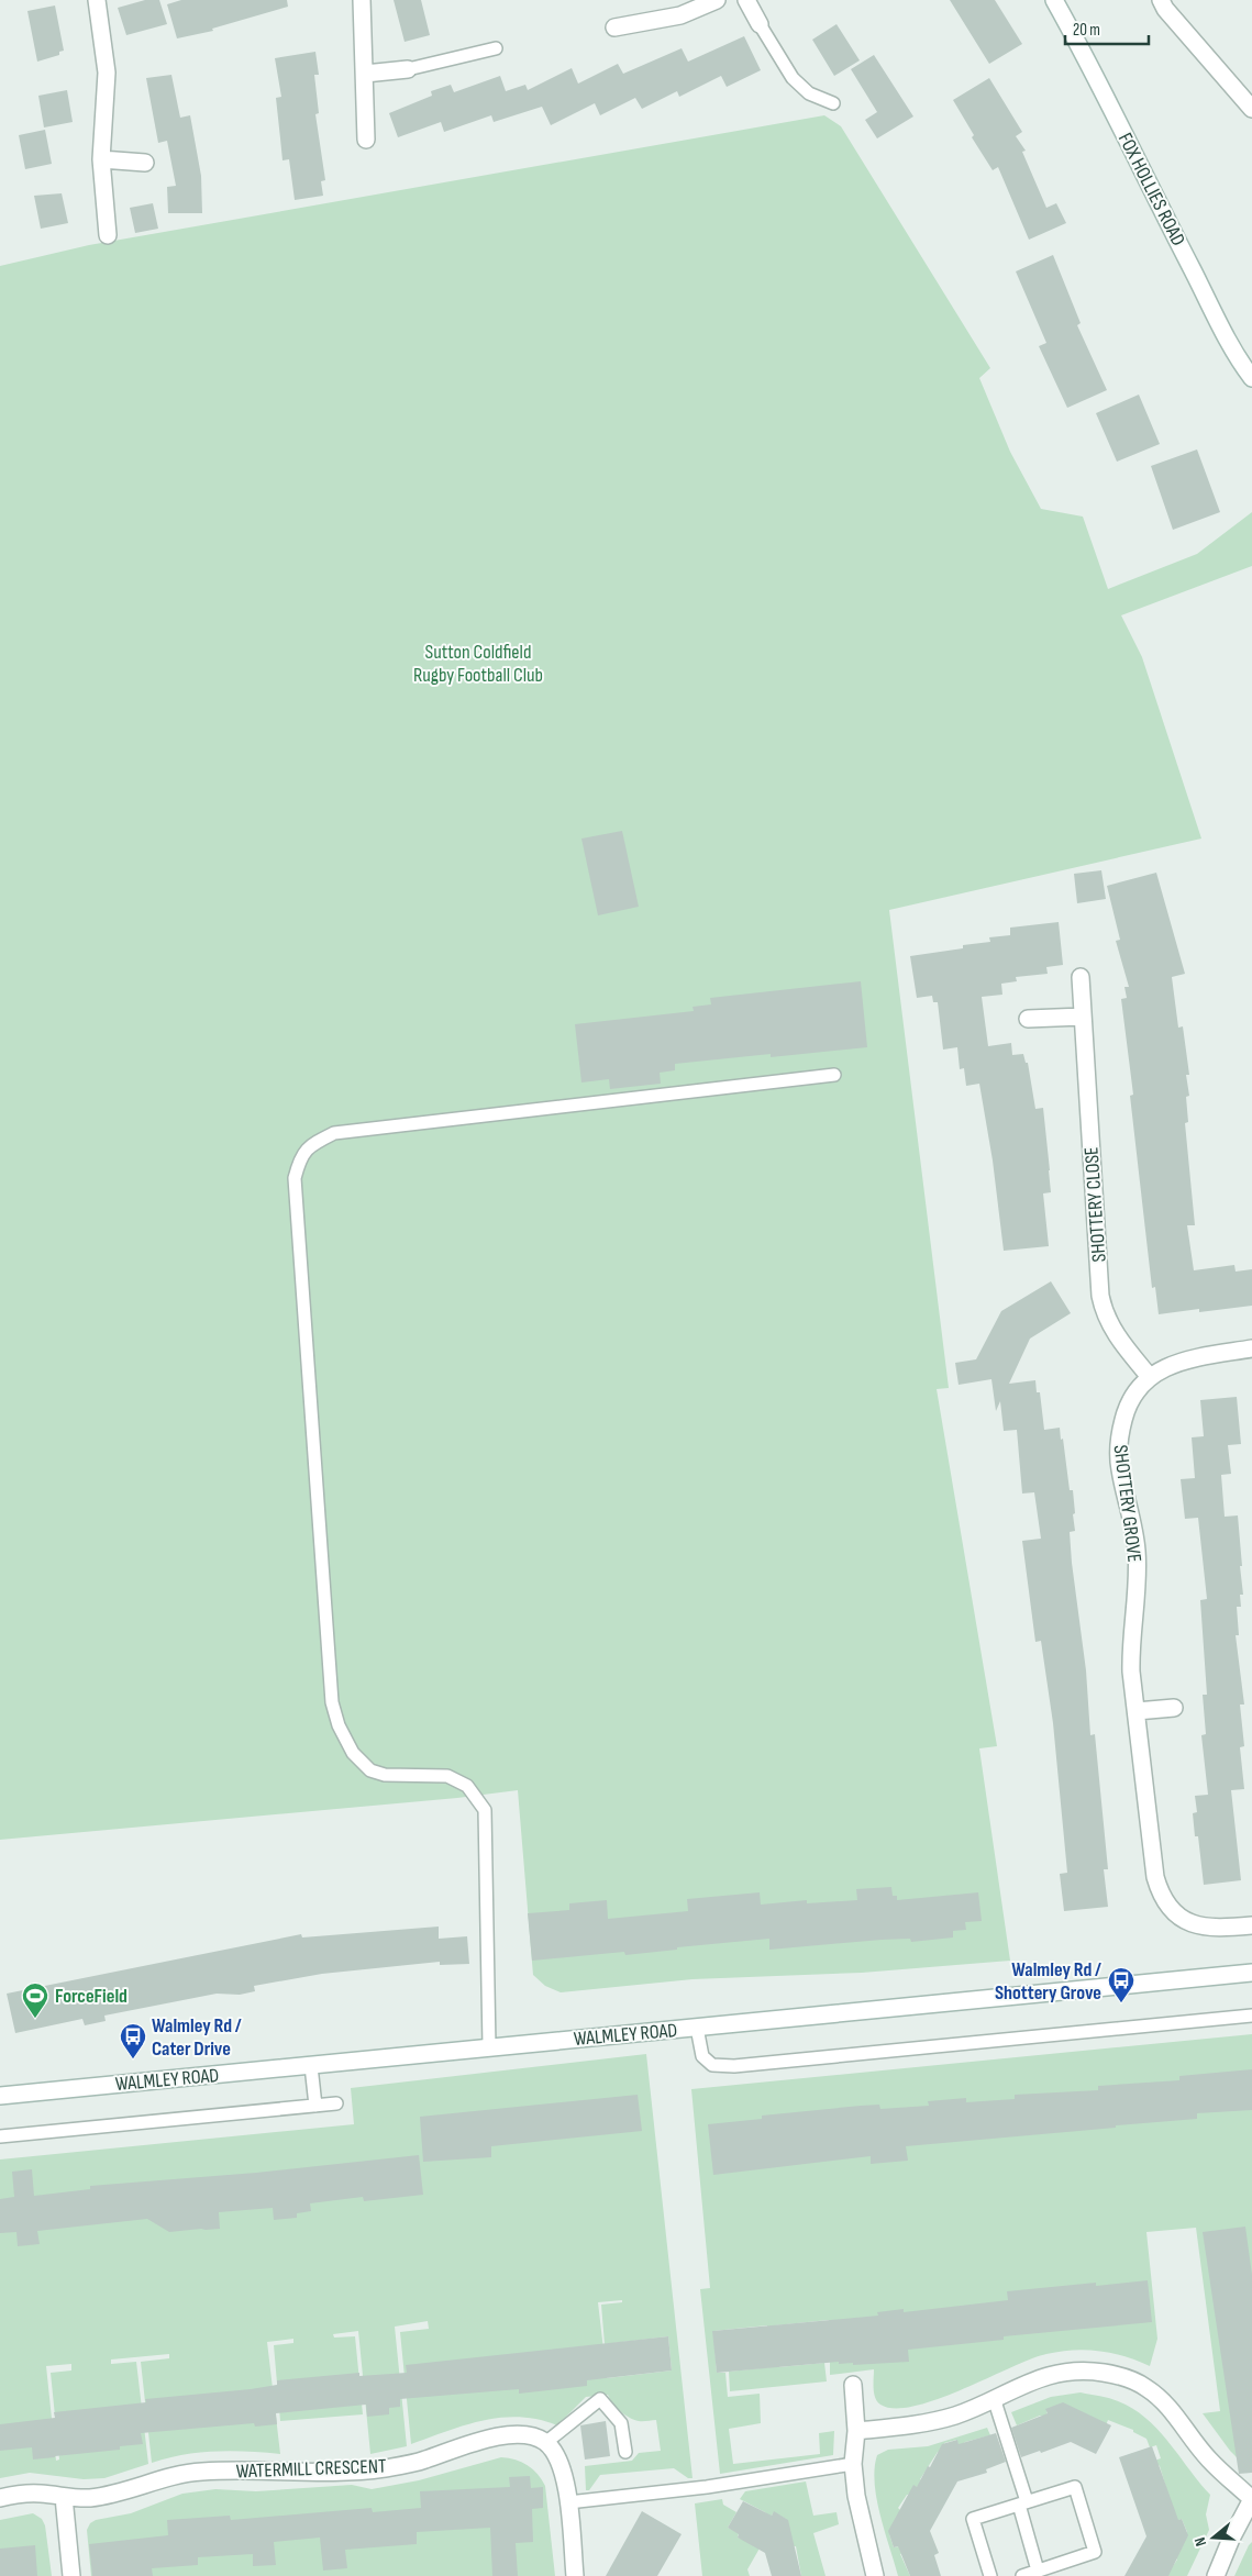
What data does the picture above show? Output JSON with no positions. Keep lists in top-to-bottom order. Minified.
{"streets":{"street":["FOX HOLLIES ROAD","SHOTTERY CLOSE","SHOTTERY GROVE","WALMLEY ROAD","WATERMILL CRESCENT"]},"crossings":[["SHOTTERY CLOSE","SHOTTERY GROVE"]],"parks":["Sutton Coldfield Rugby Football Club"],"places":{"bus stop":["Walmley Rd / Shottery Grove","Walmley Rd / Cater Drive"],"sports":["ForceField"]},"scale_bar":"20 m","north":"left"}
